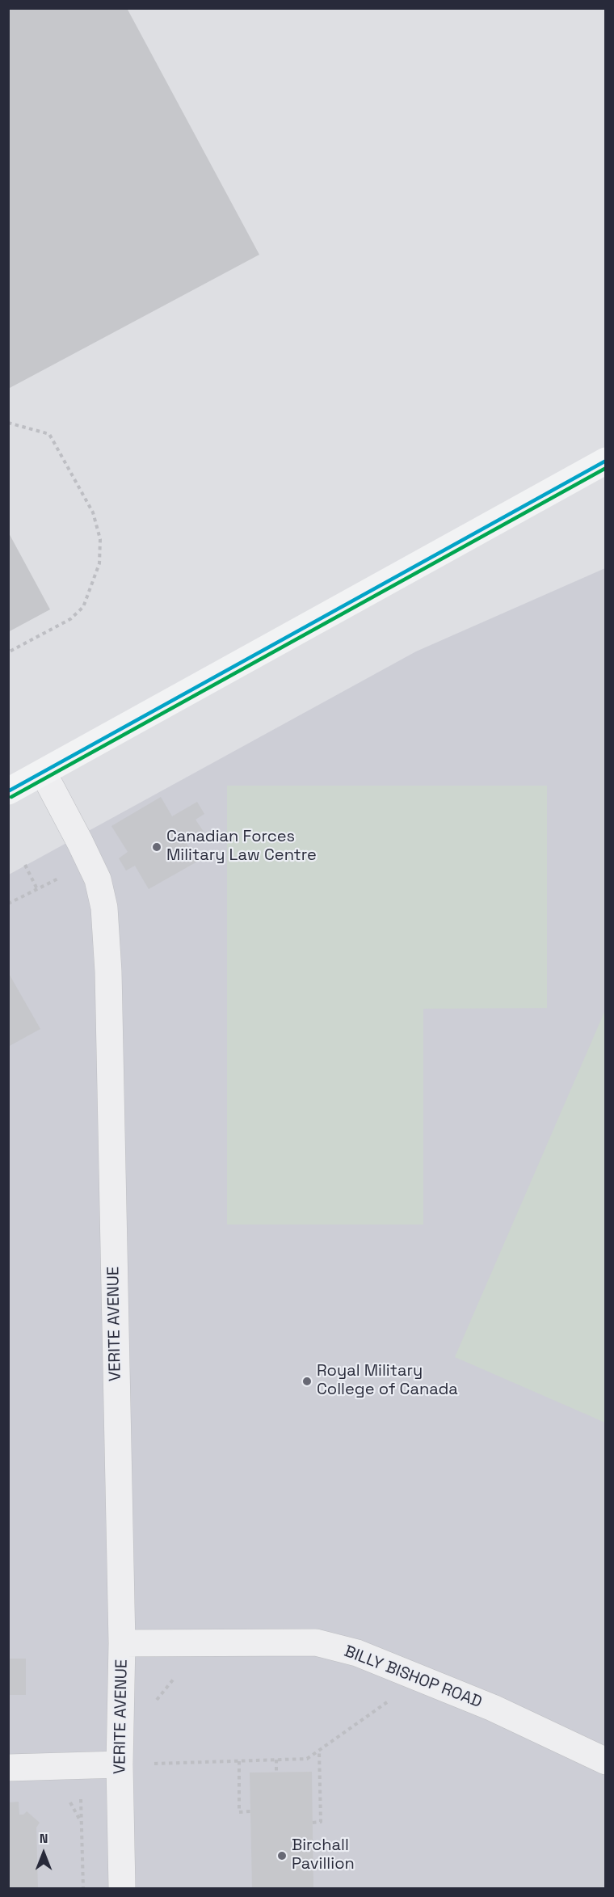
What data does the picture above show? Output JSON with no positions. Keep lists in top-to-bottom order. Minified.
{"streets":{"street":["VERITE AVENUE","BILLY BISHOP ROAD"]},"crossings":[["VERITE AVENUE","BILLY BISHOP ROAD"]],"places":["Canadian Forces Military Law Centre","Royal Military College of Canada","Birchall Pavillion"],"north":"top"}
